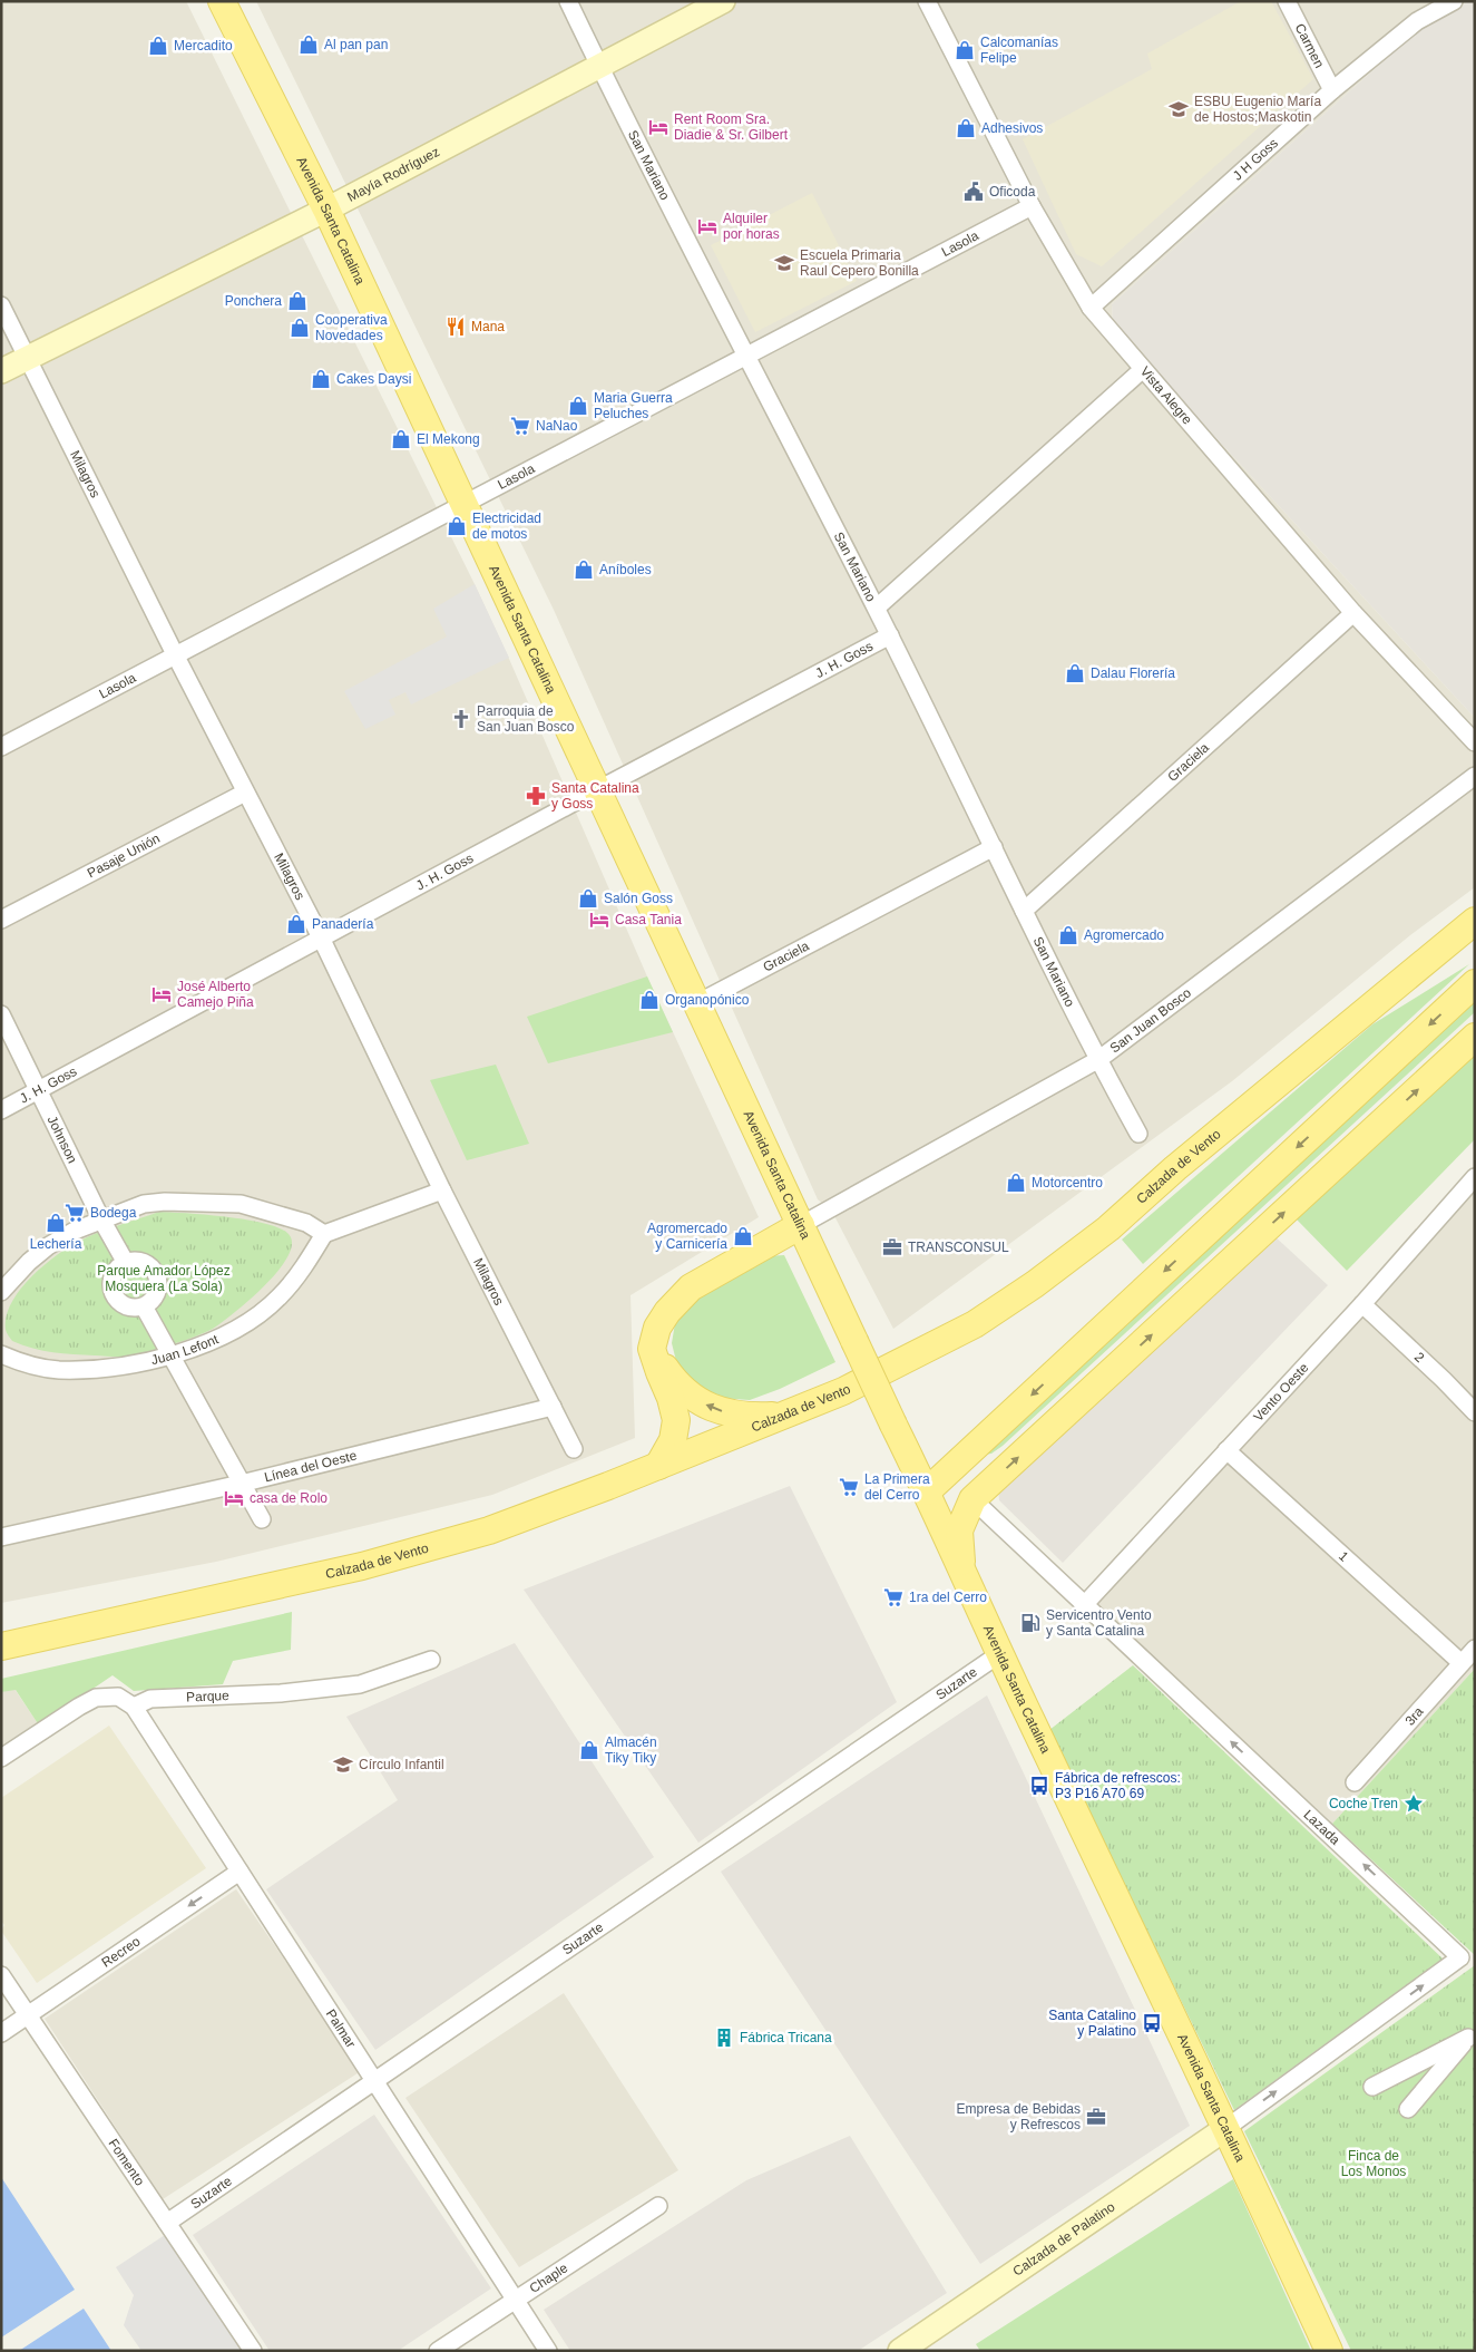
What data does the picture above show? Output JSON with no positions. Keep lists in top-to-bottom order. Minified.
{"streets":{"main road":["Mayía Rodríguez","Avenida Santa Catalina","Calzada de Vento","Calzada de Palatino"],"street":["Carmen","J H Goss","San Mariano","Lasola","Vista Alegre","Milagros","J. H. Goss","Graciela","Pasaje Unión","San Juan Bosco","Johnson","Juan Lefont","2","Vento Oeste","Línea del Oeste","1","Suzarte","Parque","3ra","Lazada","Recreo","Palmar","Fomento","Chaple"]},"crossings":[["Carmen","J H Goss"],["J H Goss","Vista Alegre"],["San Mariano","Mayía Rodríguez"],["San Mariano","Lasola"],["San Mariano","J. H. Goss"],["San Mariano","Graciela"],["San Mariano","San Juan Bosco"],["Mayía Rodríguez","Avenida Santa Catalina"],["Mayía Rodríguez","Milagros"],["Avenida Santa Catalina","Lasola"],["Avenida Santa Catalina","J. H. Goss"],["Avenida Santa Catalina","Graciela"],["Avenida Santa Catalina","San Juan Bosco"],["Avenida Santa Catalina","Suzarte"],["Avenida Santa Catalina","Lazada"],["Avenida Santa Catalina","Calzada de Palatino"],["Lasola","Vista Alegre"],["Lasola","Milagros"],["Vista Alegre","Graciela"],["Milagros","J. H. Goss"],["Milagros","Pasaje Unión"],["Milagros","Línea del Oeste"],["J. H. Goss","Johnson"],["2","Vento Oeste"],["Vento Oeste","1"],["Vento Oeste","Lazada"],["1","3ra"],["Suzarte","Palmar"],["Suzarte","Fomento"],["Parque","Palmar"],["Lazada","Calzada de Palatino"],["Recreo","Palmar"],["Recreo","Fomento"],["Palmar","Chaple"]],"one_way":["Recreo"],"parks":["Parque Amador López Mosquera (La Sola)","Finca de Los Monos"],"places":{"shop":["Al pan pan","Mercadito","Calcomanías Felipe","Adhesivos","Ponchera","Cooperativa Novedades","Cakes Daysi","Maria Guerra Peluches","El Mekong","Electricidad de motos","Aníboles","Dalau Florería","Salón Goss","Panadería","Agromercado","Organopónico","Motorcentro","Lechería","Agromercado y Carnicería","Almacén Tiky Tiky"],"school or university":["ESBU Eugenio María de Hostos;Maskotin","Escuela Primaria Raul Cepero Bonilla","Círculo Infantil"],"hotel":["Rent Room Sra. Diadie & Sr. Gilbert","Alquiler por horas","Casa Tania","José Alberto Camejo Piña","casa de Rolo"],"public building":["Oficoda"],"restaurant":["Mana"],"supermarket":["NaNao","Bodega","La Primera del Cerro","1ra del Cerro"],"church":["Parroquia de San Juan Bosco"],"pharmacy":["Santa Catalina y Goss"],"office":["TRANSCONSUL","Empresa de Bebidas y Refrescos"],"fuel station":["Servicentro Vento y Santa Catalina"],"bus stop":["Fábrica de refrescos: P3 P16 A70 69","Santa Catalino y Palatino"],"place":["Coche Tren"],"building":["Fábrica Tricana"]}}
